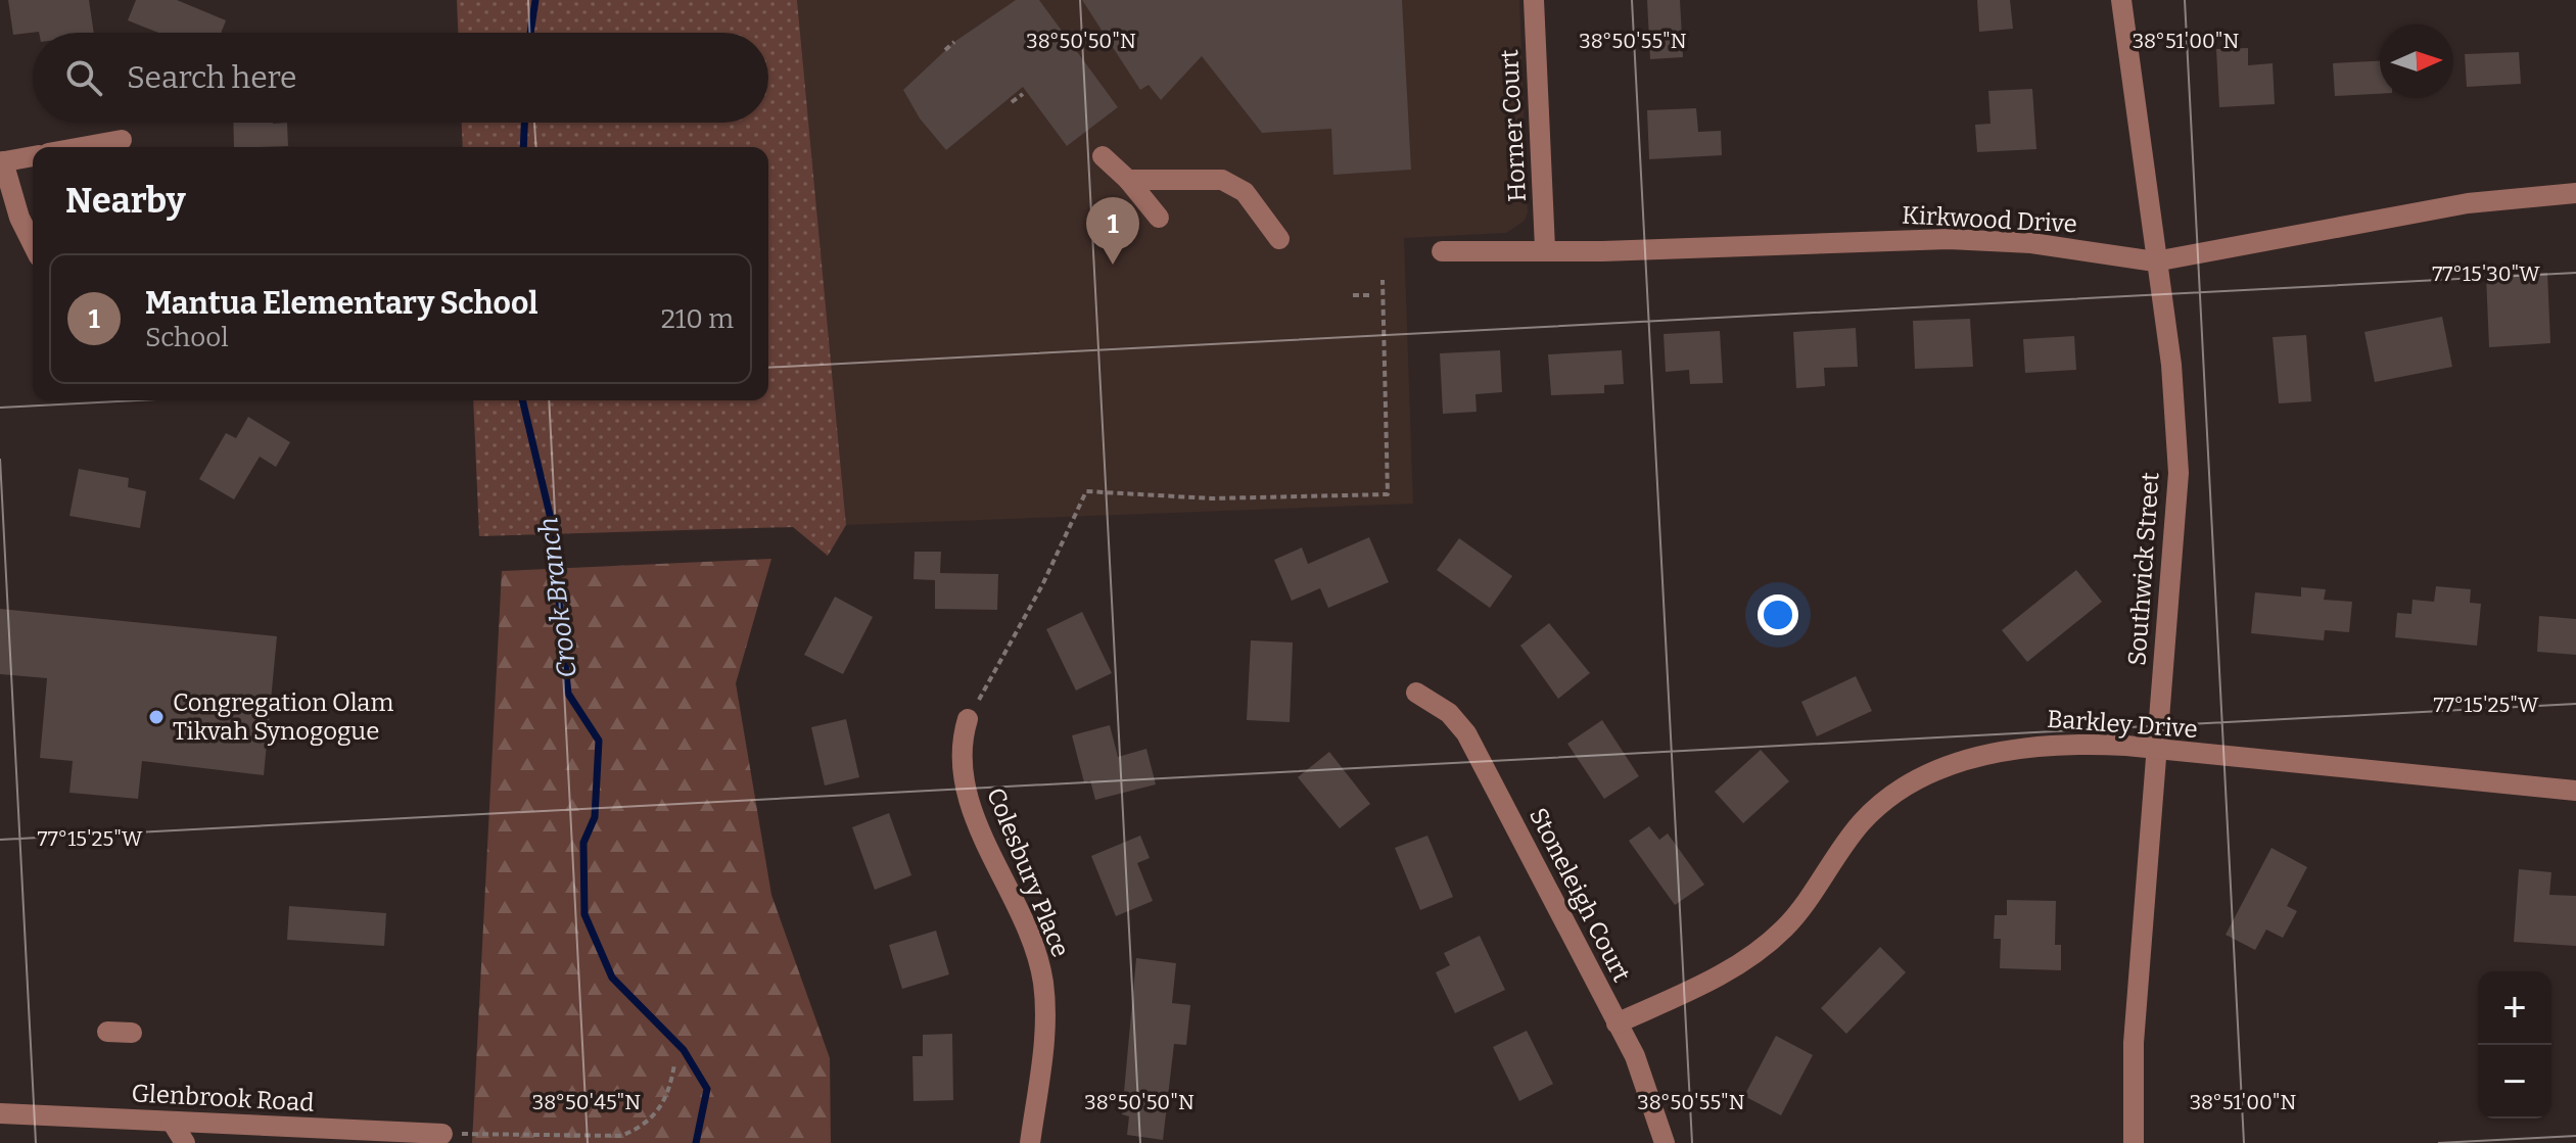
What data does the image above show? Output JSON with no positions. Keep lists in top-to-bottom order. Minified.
{"streets":{"street":["Horner Court","Kirkwood Drive","Southwick Street","Barkley Drive","Colesbury Place","Stoneleigh Court","Glenbrook Road"]},"crossings":[["Horner Court","Kirkwood Drive"],["Kirkwood Drive","Southwick Street"],["Southwick Street","Barkley Drive"],["Barkley Drive","Stoneleigh Court"]],"water":["Crook Branch"],"places":["Congregation Olam Tikvah Synogogue"],"north":"right","page":{"search":"Search here","heading":"Nearby","pins":"1","list":[{"mark":"1","name":"Mantua Elementary School","note":"School","value":"210 m"}],"map_buttons":["+","−"]},"coordinates":["38°50'50\"N","38°50'55\"N","38°51'00\"N","77°15'30\"W","77°15'25\"W","38°50'45\"N"]}
